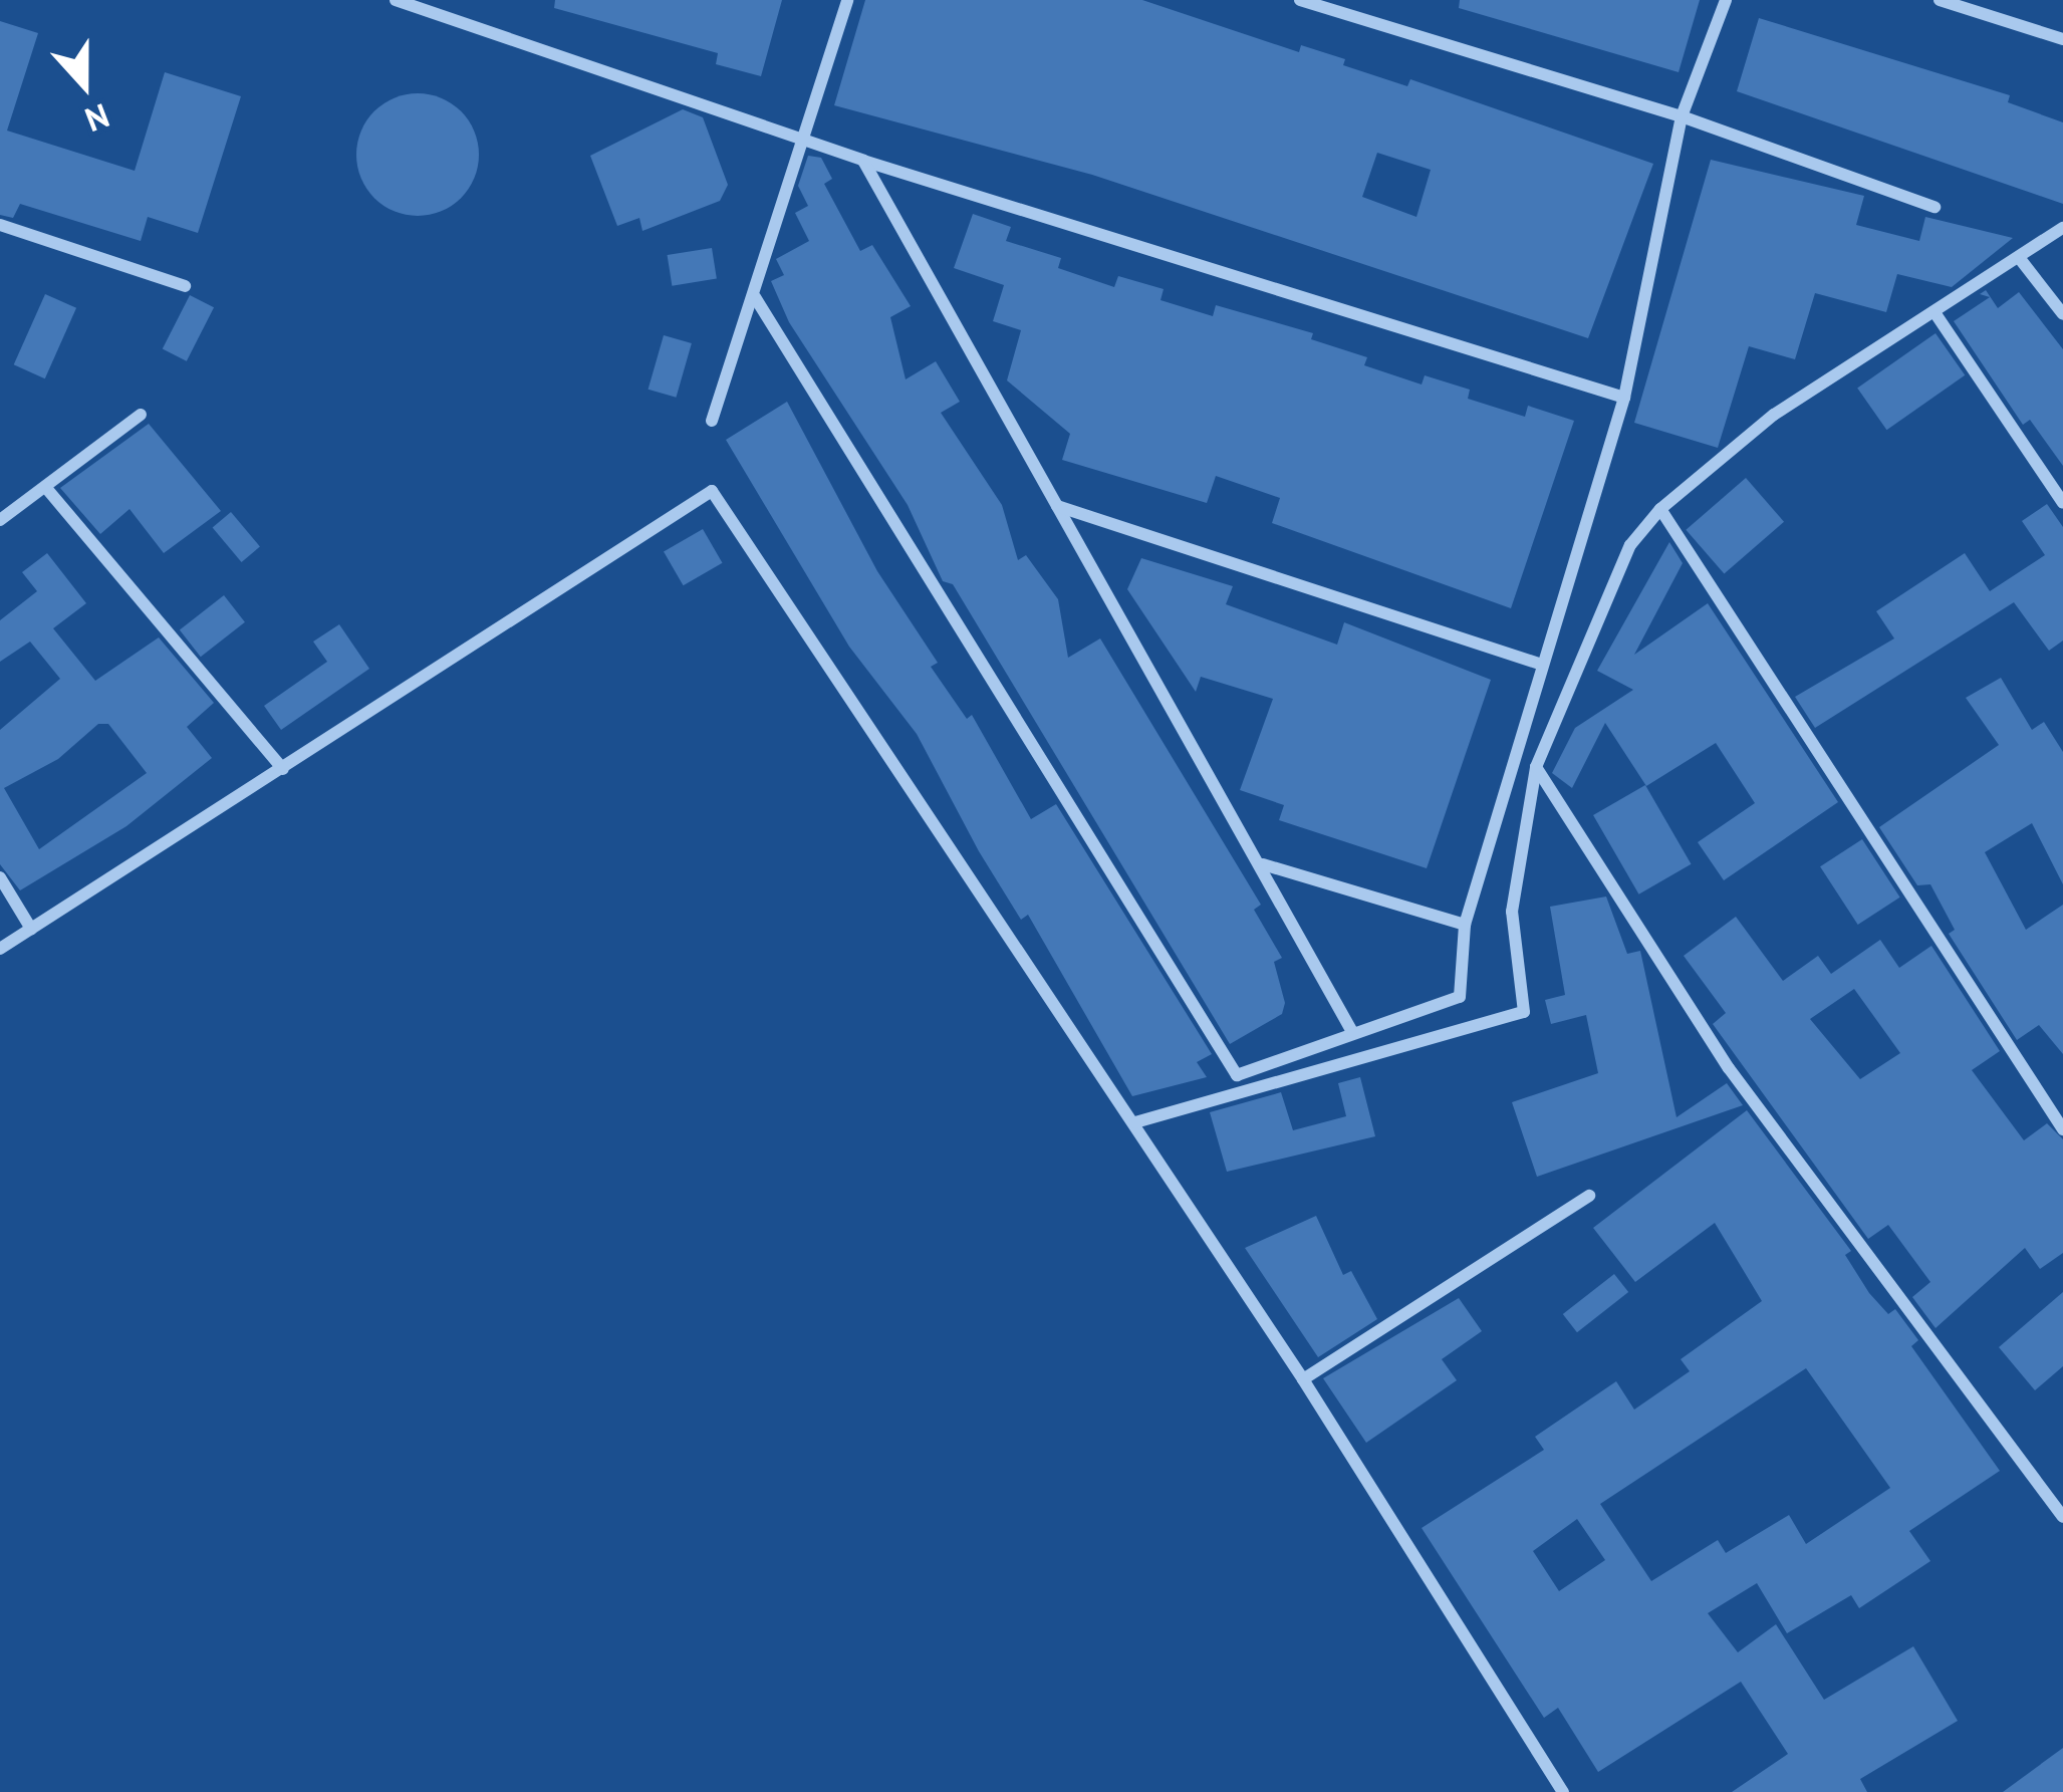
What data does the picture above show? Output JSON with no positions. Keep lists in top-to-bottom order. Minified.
{"north":"bottom"}
